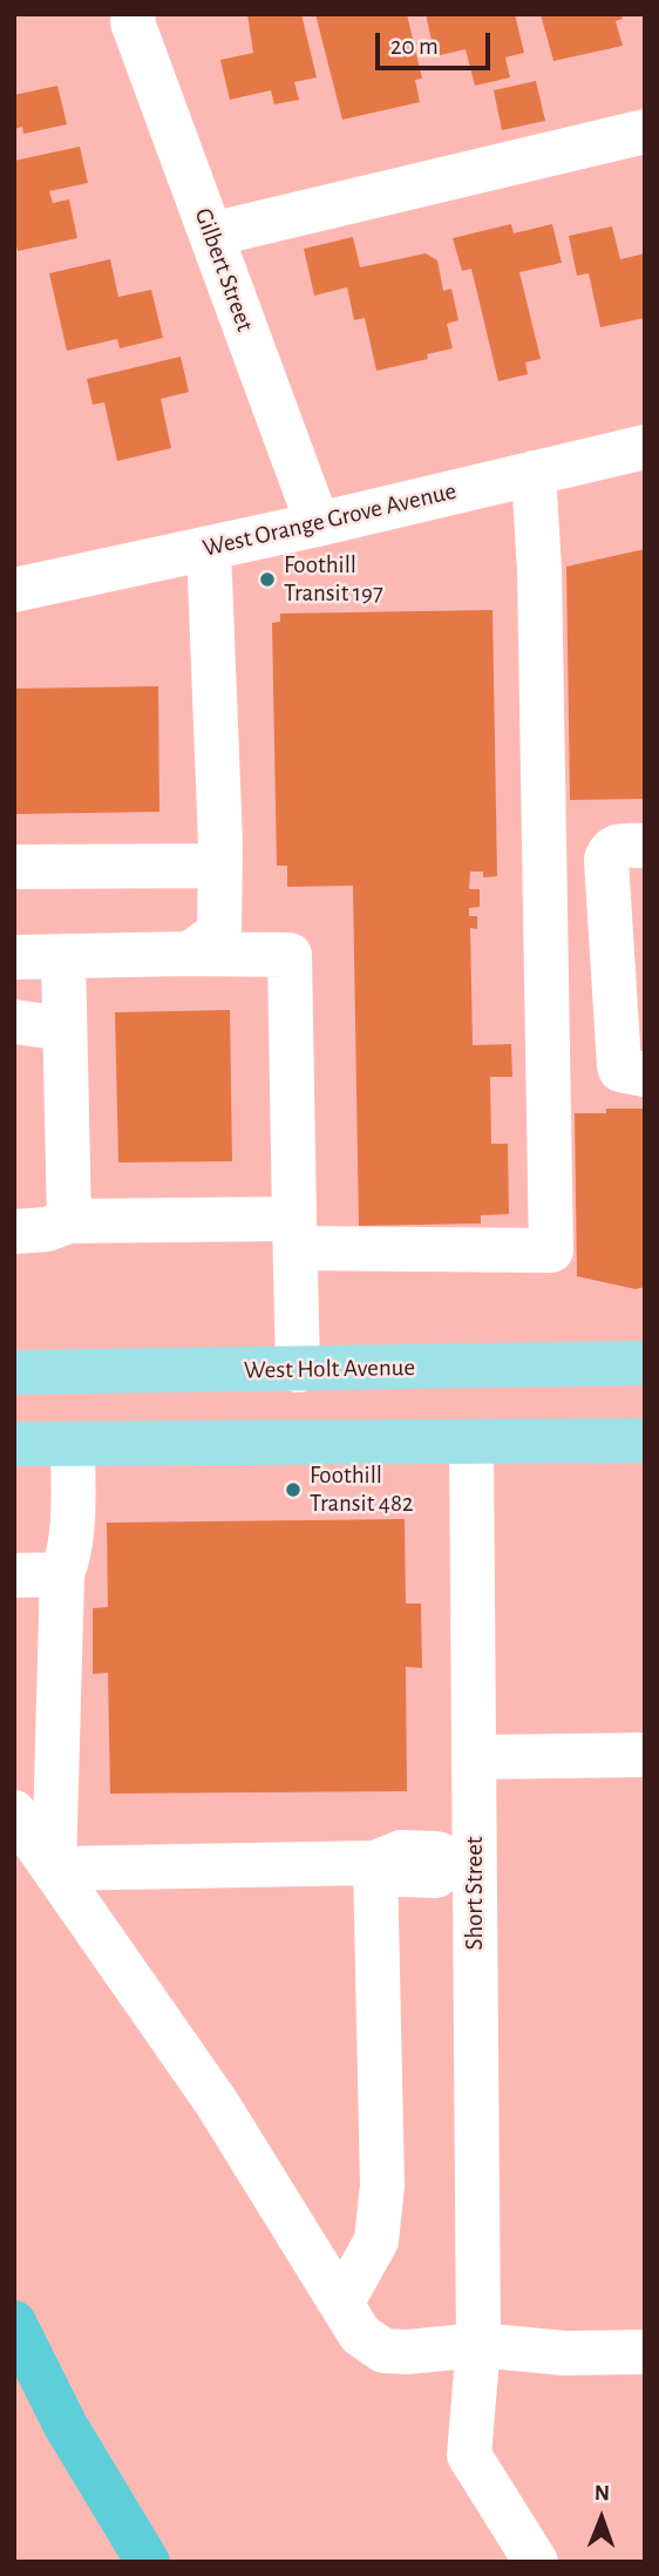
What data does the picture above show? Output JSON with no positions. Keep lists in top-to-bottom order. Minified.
{"streets":{"main road":["West Holt Avenue"],"street":["Gilbert Street","West Orange Grove Avenue","Short Street"]},"crossings":[["Gilbert Street","West Orange Grove Avenue"]],"places":["Foothill Transit 197","Foothill Transit 482"],"scale_bar":"20 m","north":"top"}
